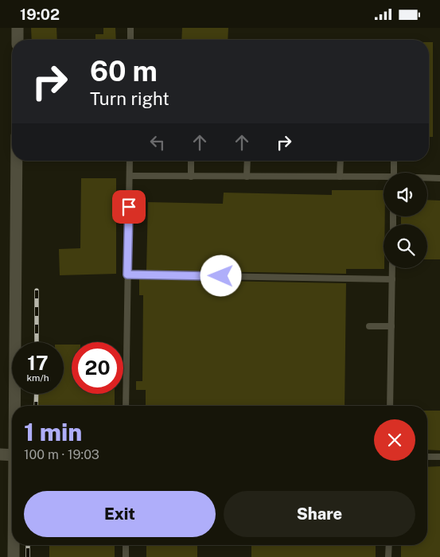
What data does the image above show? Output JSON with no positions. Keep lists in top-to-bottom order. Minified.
{"page":{"status":"19:02","turn":["60 m","Turn right"],"speed":"17 km/h","limit":"20","heading":["1 min","100 m · 19:03"],"buttons":["Exit","Share"]}}
